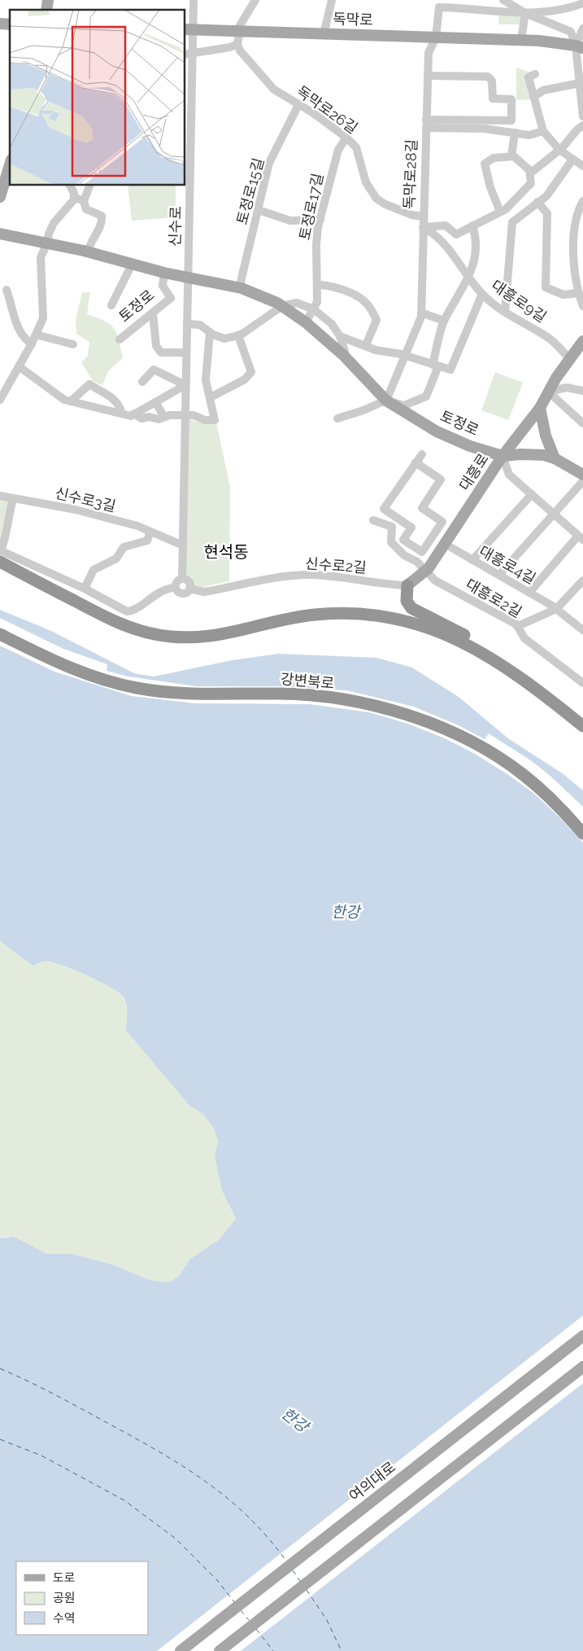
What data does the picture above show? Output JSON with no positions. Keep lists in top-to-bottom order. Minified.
{"streets":{"highway":["강변북로"],"main road":["독막로","토정로","대흥로","여의대로"],"street":["독막로26길","독막로28길","토정로15길","토정로17길","신수로","대흥로9길","신수로3길","대흥로4길","신수로2길","대흥로2길"]},"crossings":[["독막로","독막로28길"],["독막로","신수로"],["독막로26길","독막로28길"],["독막로26길","토정로15길"],["독막로26길","토정로17길"],["독막로28길","대흥로9길"],["독막로28길","토정로"],["토정로15길","토정로"],["토정로17길","토정로"],["신수로","토정로"],["신수로","신수로3길"],["신수로","신수로2길"],["대흥로9길","대흥로"],["토정로","대흥로"],["대흥로","대흥로4길"],["대흥로","신수로2길"],["대흥로","대흥로2길"]],"districts":["현석동"],"water":["한강"],"legend":["도로","공원","수역"]}
